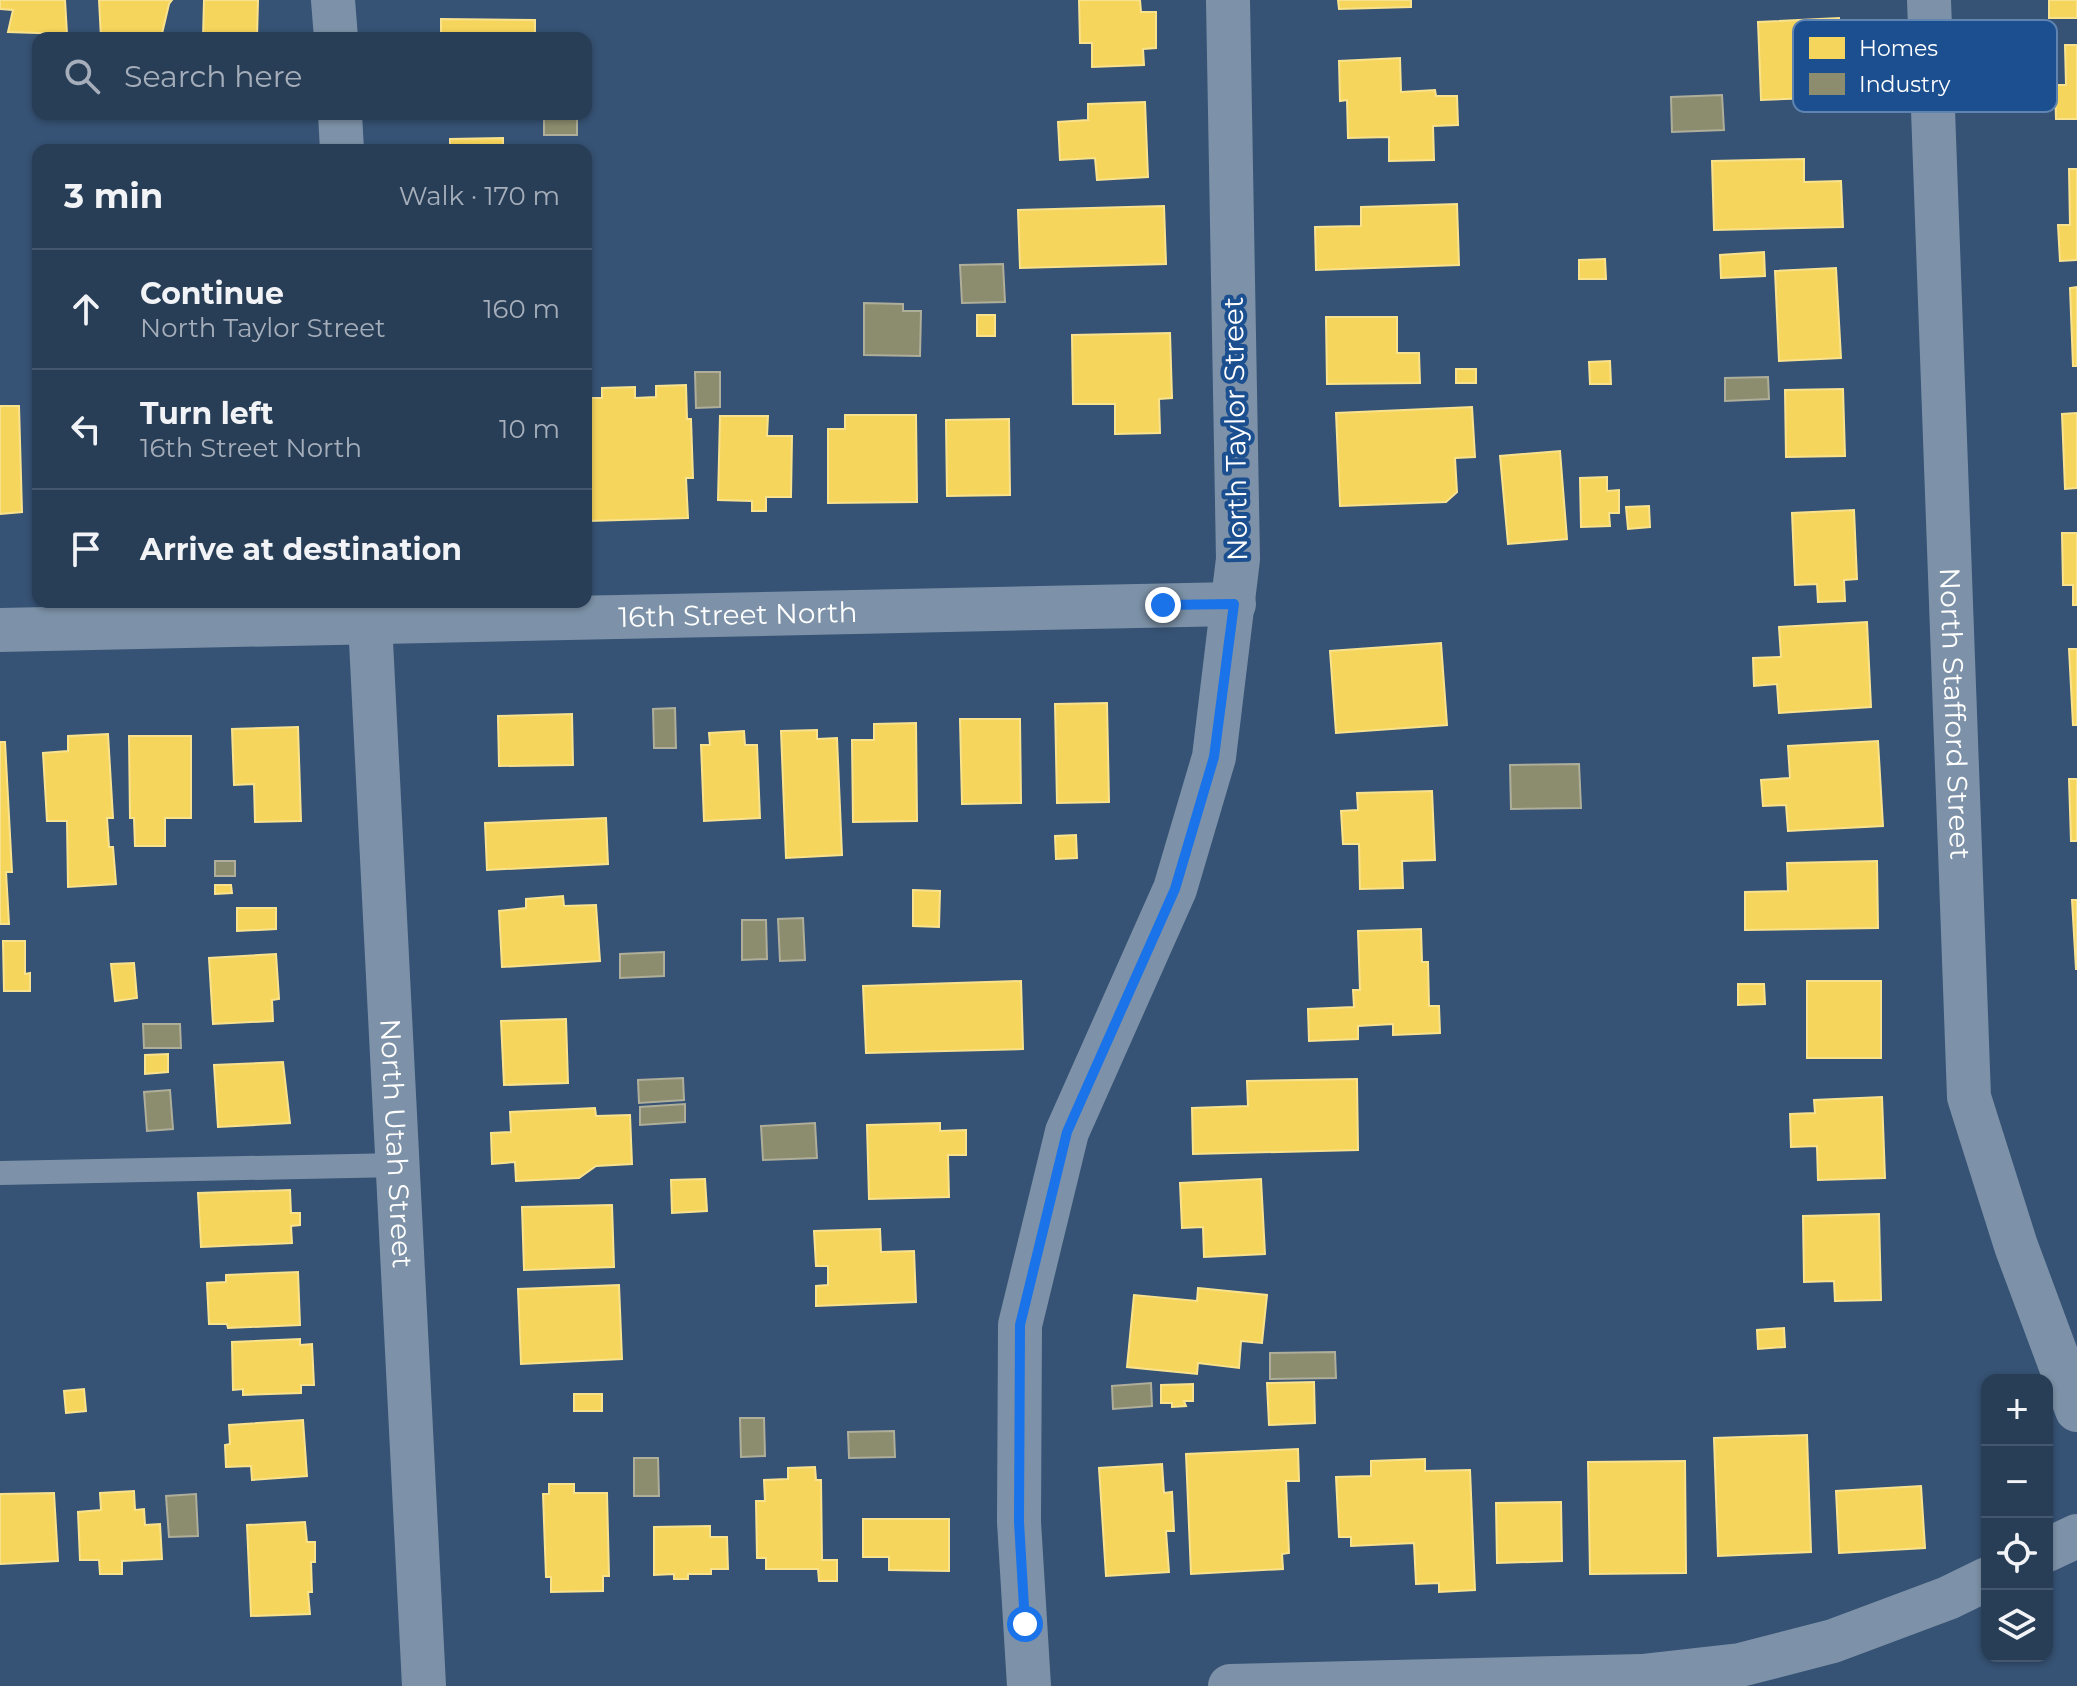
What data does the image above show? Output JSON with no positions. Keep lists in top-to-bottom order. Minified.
{"streets":{"street":["North Taylor Street","16th Street North","North Stafford Street","North Utah Street"]},"crossings":[["North Taylor Street","16th Street North"],["16th Street North","North Utah Street"]],"legend":["Homes","Industry"],"page":{"search":"Search here","heading":["3 min","Walk · 170 m"],"list":[["Continue","North Taylor Street","160 m"],["Turn left","16th Street North","10 m"],"Arrive at destination"],"map_buttons":["+","−"]}}
